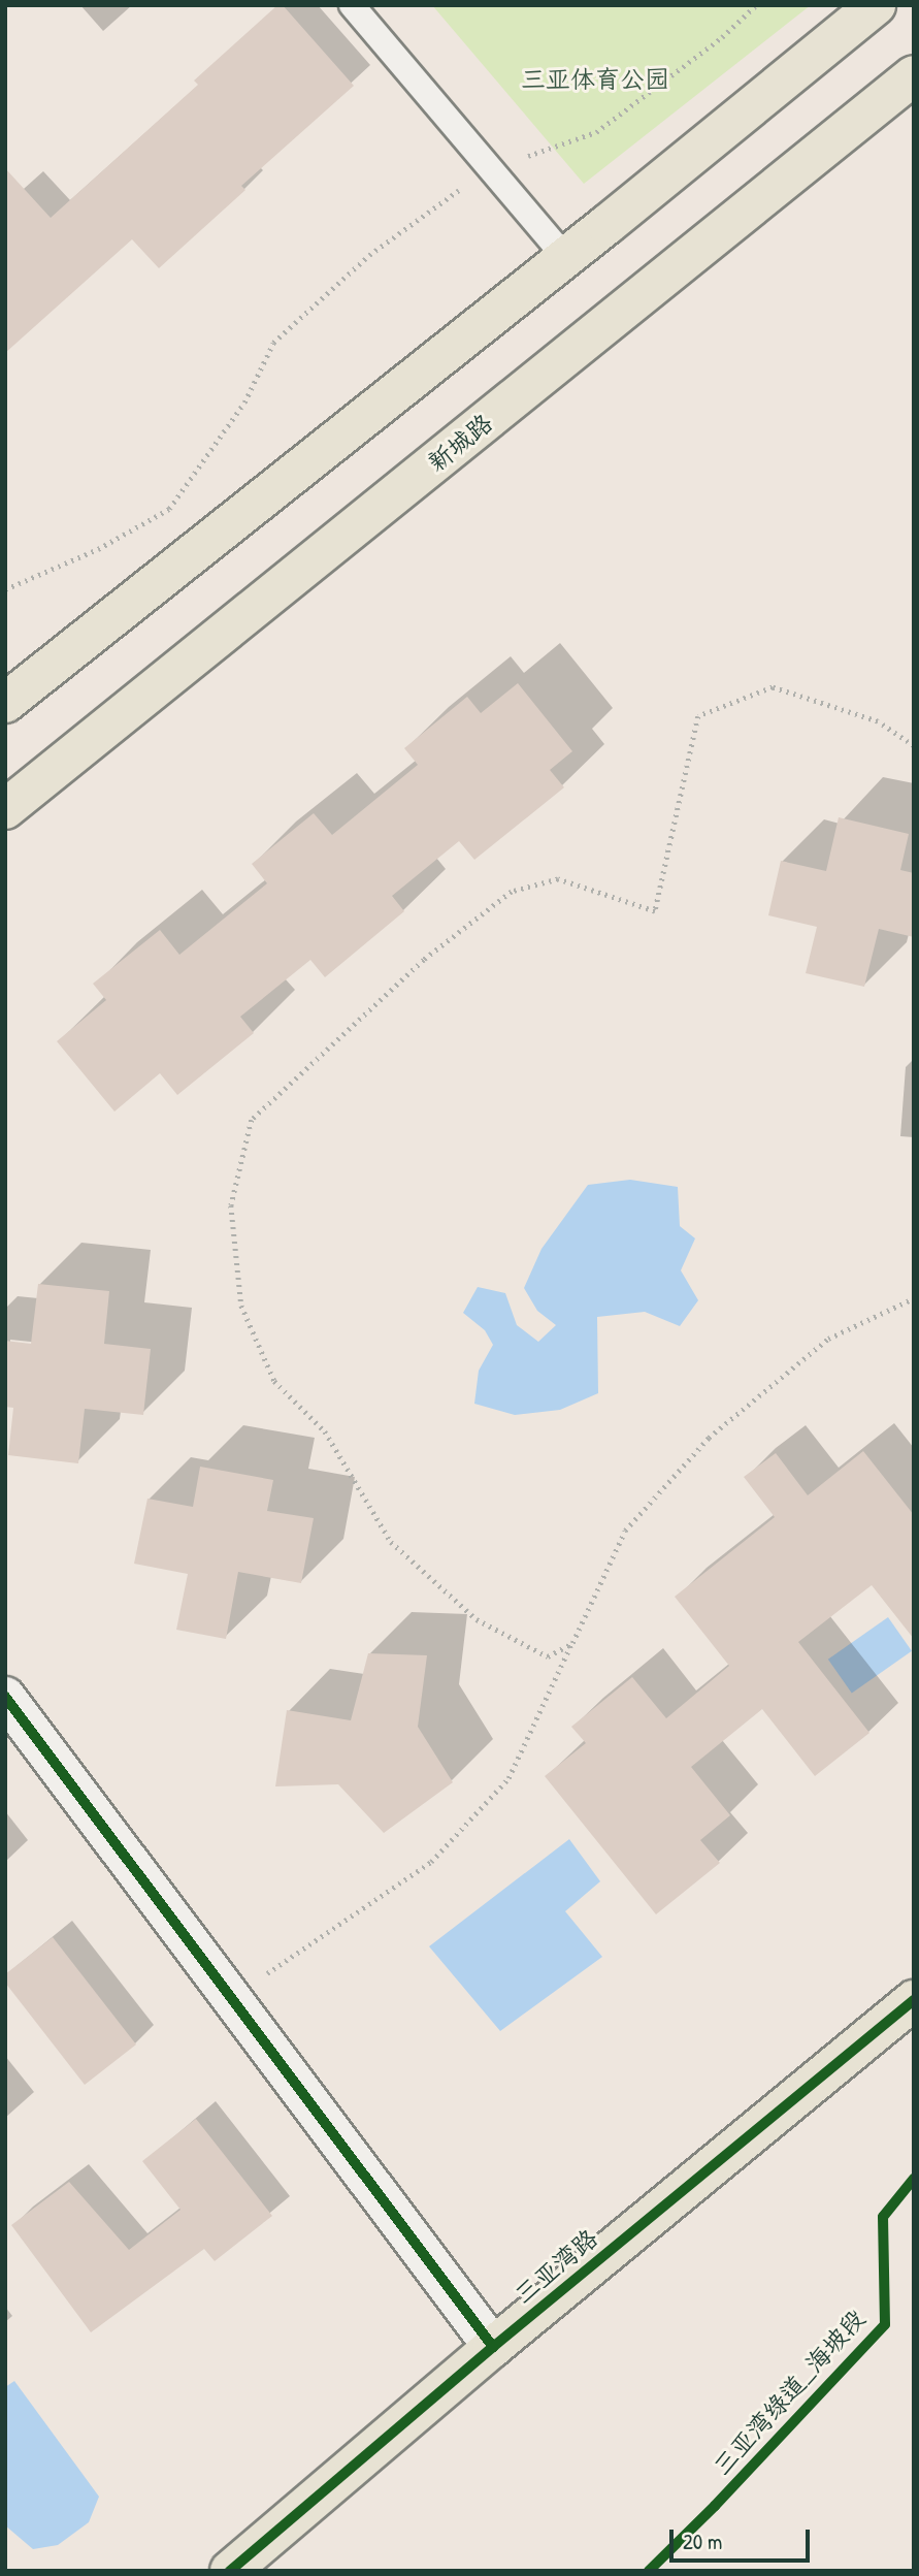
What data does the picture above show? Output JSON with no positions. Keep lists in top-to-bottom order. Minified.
{"streets":{"main road":["新城路","三亚湾路"],"cycle path":["三亚湾绿道_海坡段"]},"parks":["三亚体育公园"],"scale_bar":"20 m"}
